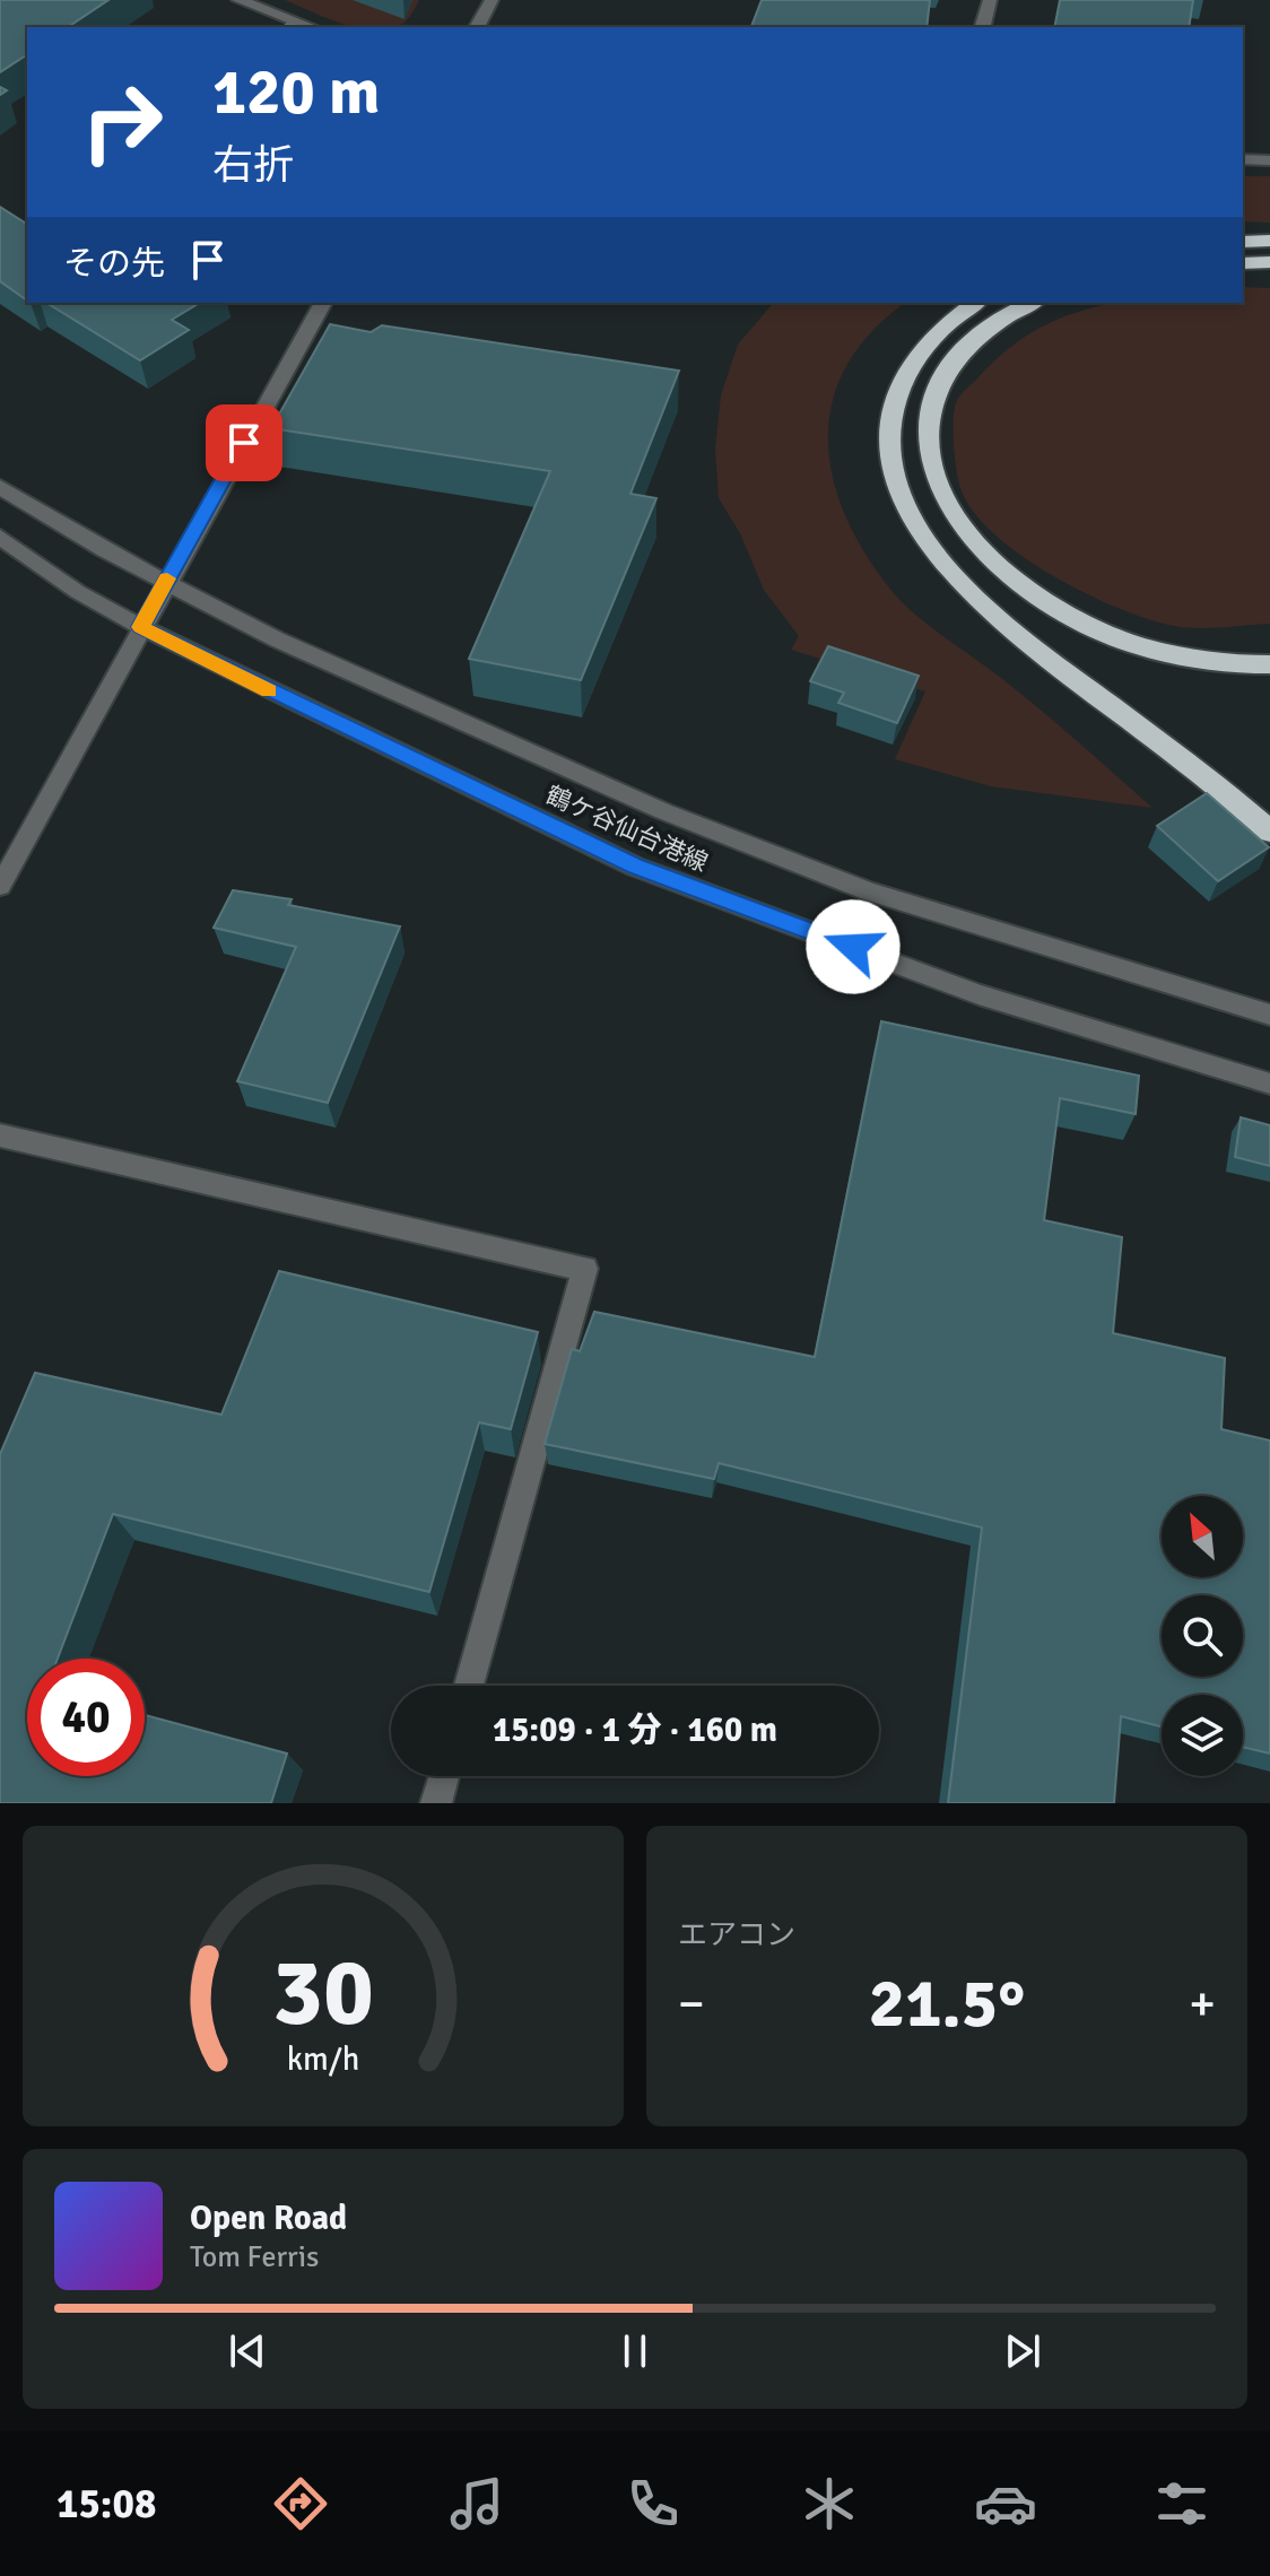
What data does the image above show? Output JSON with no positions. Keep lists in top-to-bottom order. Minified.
{"streets":{"street":["鶴ケ谷仙台港線"]},"north":"top left","page":{"turn":["120 m","右折"],"then":"その先","limit":"40","trip":"15:09 · 1 分 · 160 m","tile":"エアコン","heat":["−","21.5°","+"],"song":["Open Road","Tom Ferris"],"tabs":"15:08","gauge":["30","km/h"]}}
